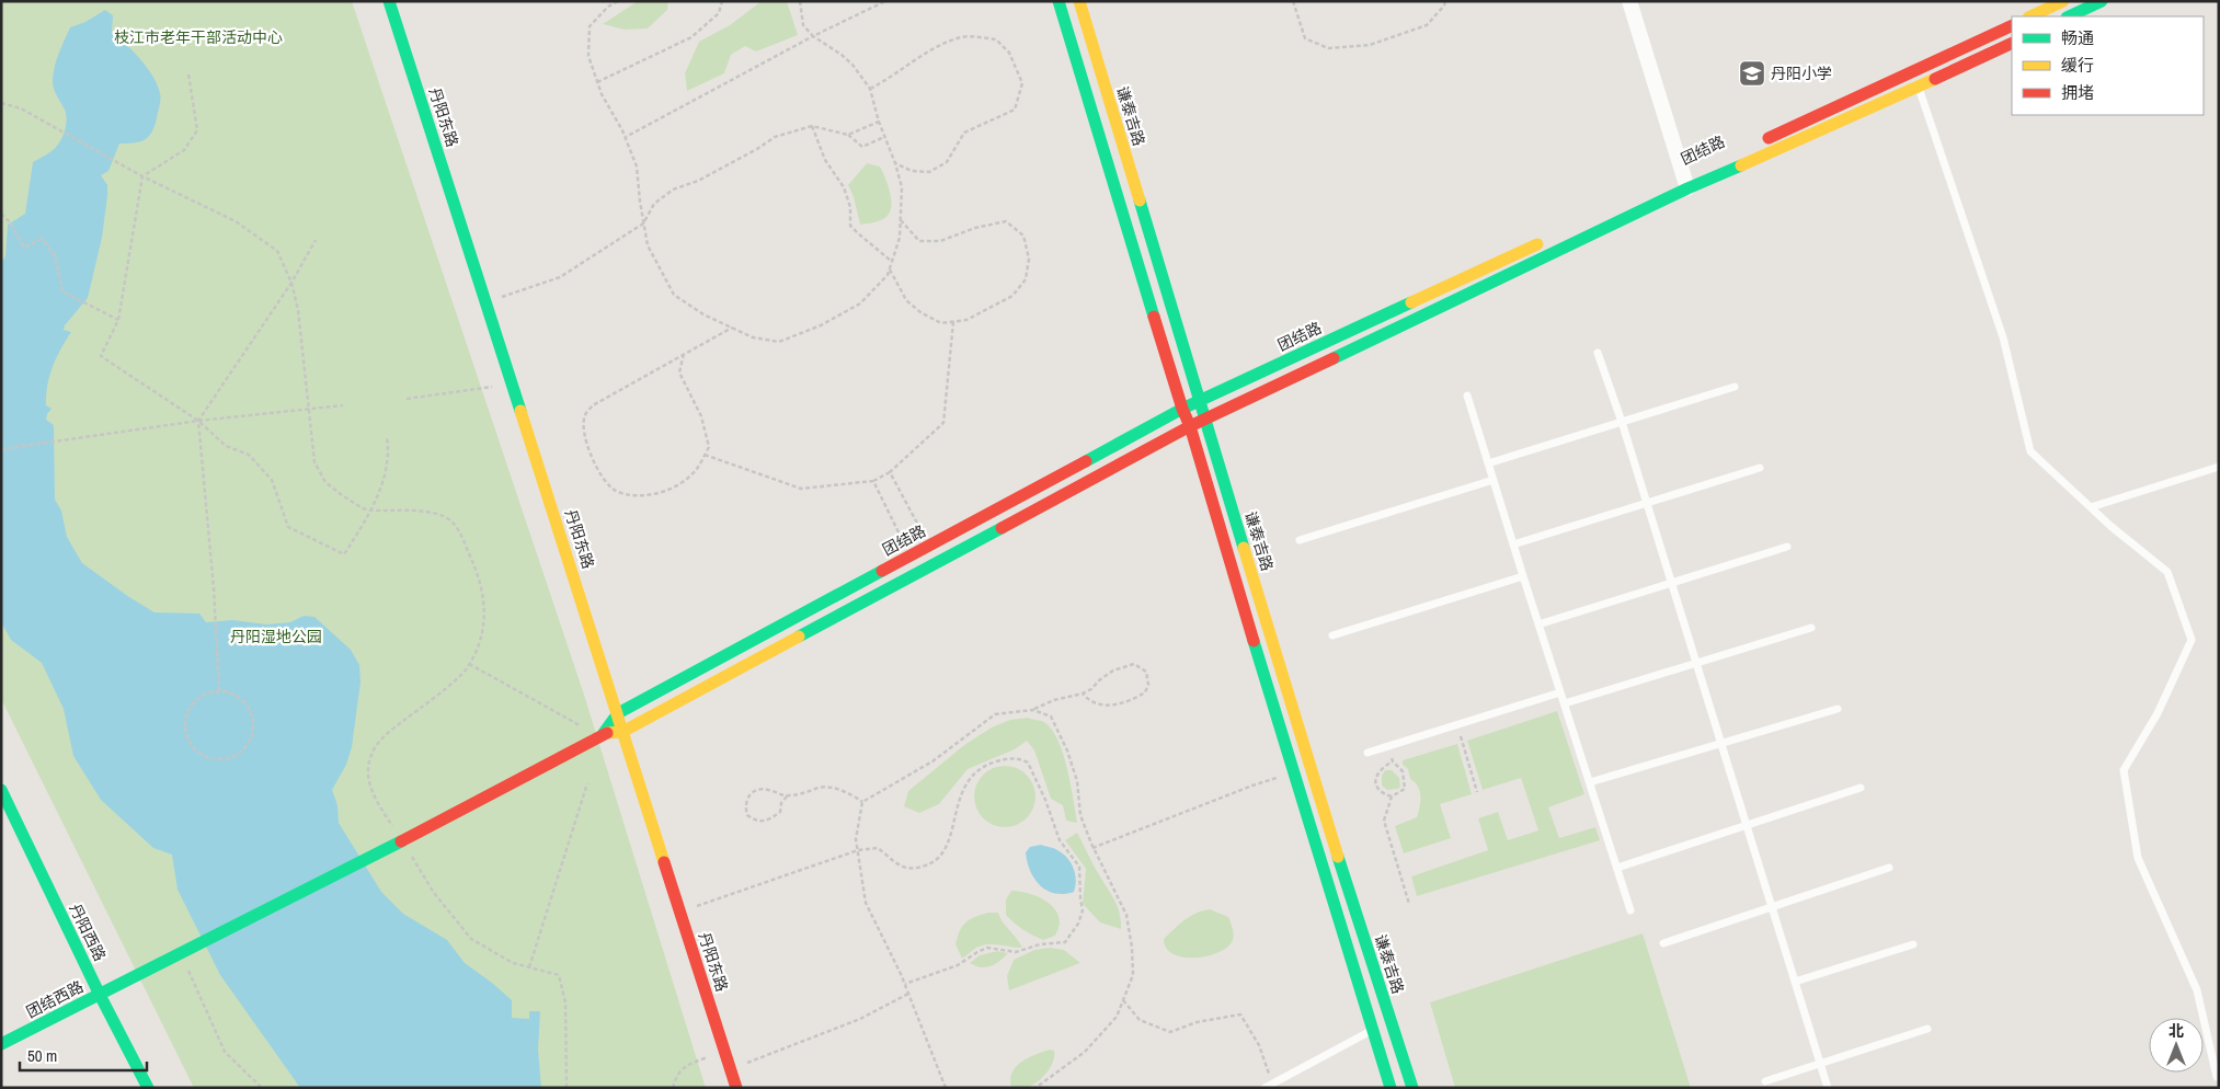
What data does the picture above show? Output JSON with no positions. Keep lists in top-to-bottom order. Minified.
{"streets":{"street":["谦泰吉路","丹阳东路","团结路","丹阳西路","团结西路"]},"crossings":[["谦泰吉路","团结路"],["丹阳东路","团结路"],["丹阳西路","团结西路"]],"parks":["枝江市老年干部活动中心","丹阳湿地公园"],"places":{"school or university":["丹阳小学"]},"legend":["畅通","缓行","拥堵"],"scale_bar":"50 m","north":"top"}
